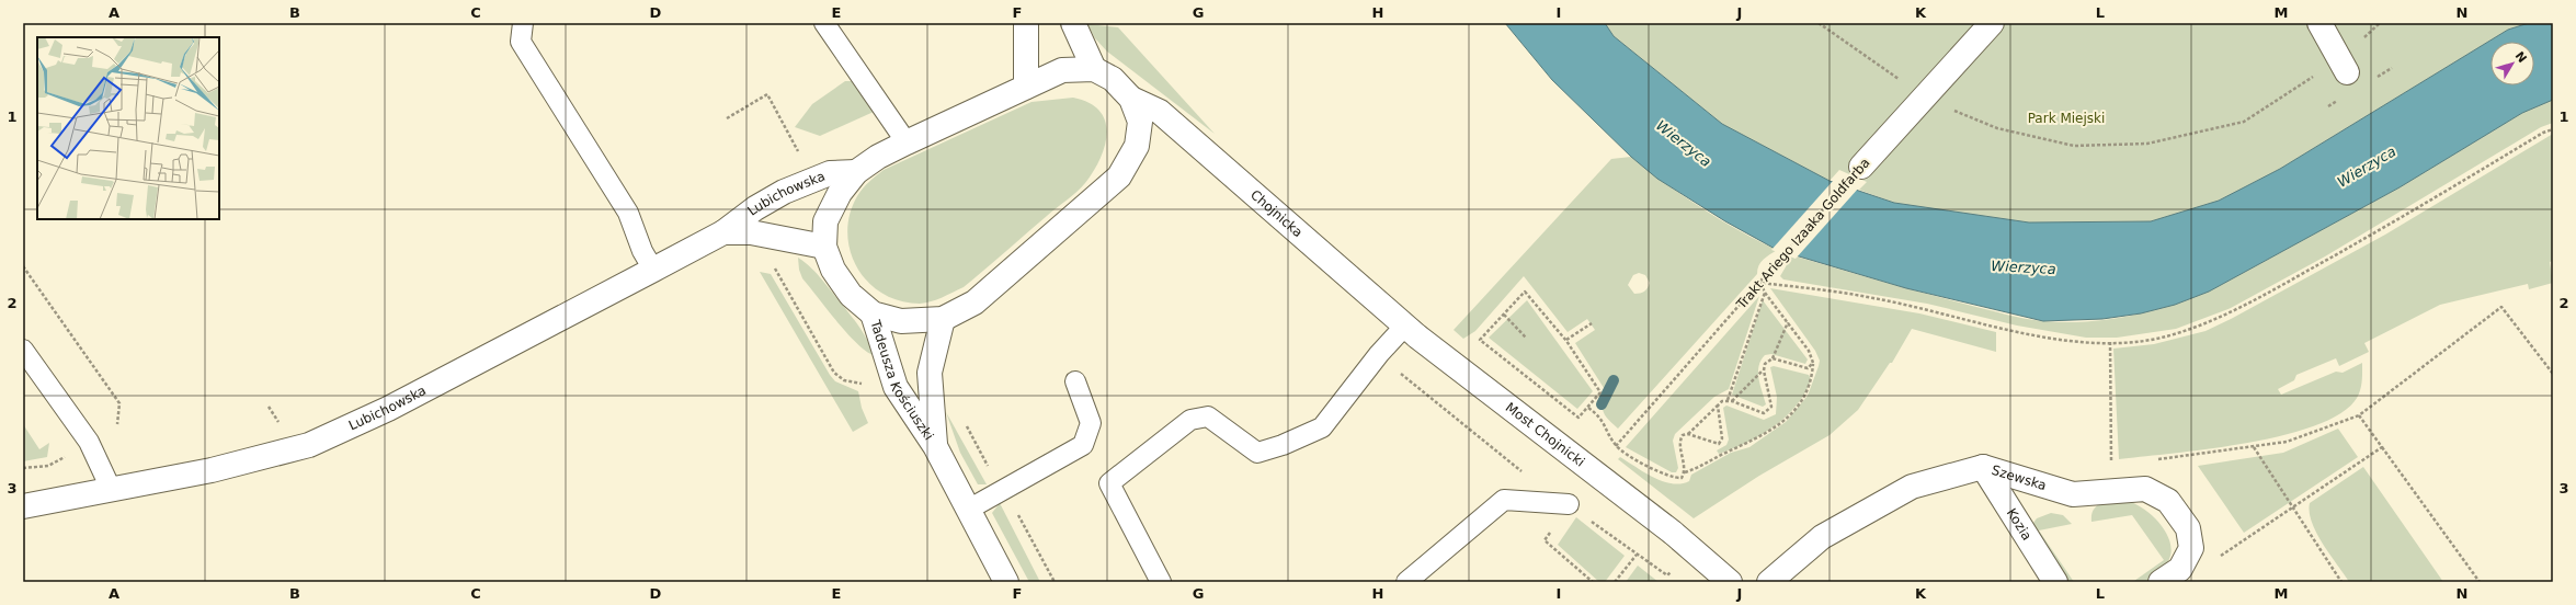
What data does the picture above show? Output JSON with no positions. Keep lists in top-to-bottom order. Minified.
{"streets":{"street":["Lubichowska","Chojnicka","Trakt Ariego Izaaka Goldfarba","Tadeusza Kościuszki","Most Chojnicki","Szewska","Kozia"]},"crossings":[["Chojnicka","Most Chojnicki"],["Szewska","Kozia"]],"water":["Wierzyca"],"parks":["Park Miejski"],"north":"top right","grid":{"columns":["A","B","C","D","E","F","G","H","I","J","K","L","M","N"],"rows":["1","2","3"]}}
